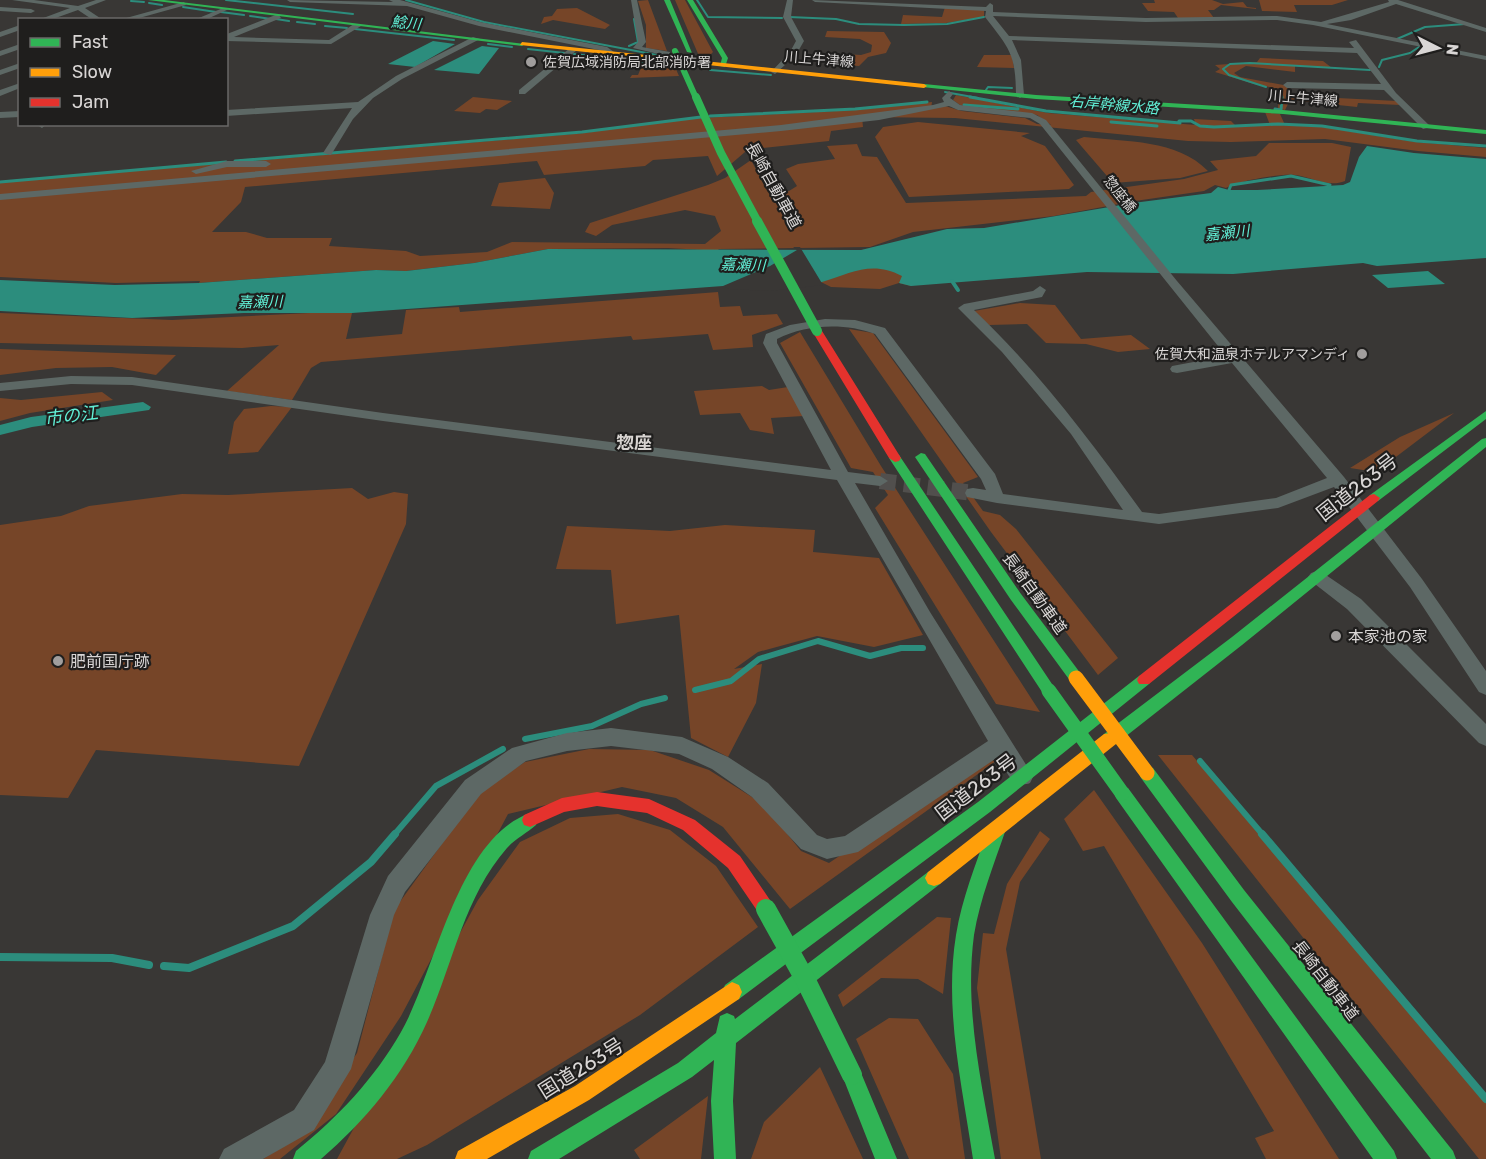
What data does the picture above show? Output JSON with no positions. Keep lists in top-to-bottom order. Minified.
{"streets":{"main road":["川上牛津線","長崎自動車道","国道263号"],"street":["惣座橋"]},"crossings":[["川上牛津線","長崎自動車道"],["川上牛津線","惣座橋"],["惣座橋","国道263号"]],"districts":["惣座"],"water":["鯰川","右岸幹線水路","嘉瀬川","市の江"],"places":["佐賀広域消防局北部消防署","佐賀大和温泉ホテルアマンディ","本家池の家","肥前国庁跡"],"legend":["Fast","Slow","Jam"],"north":"right"}
